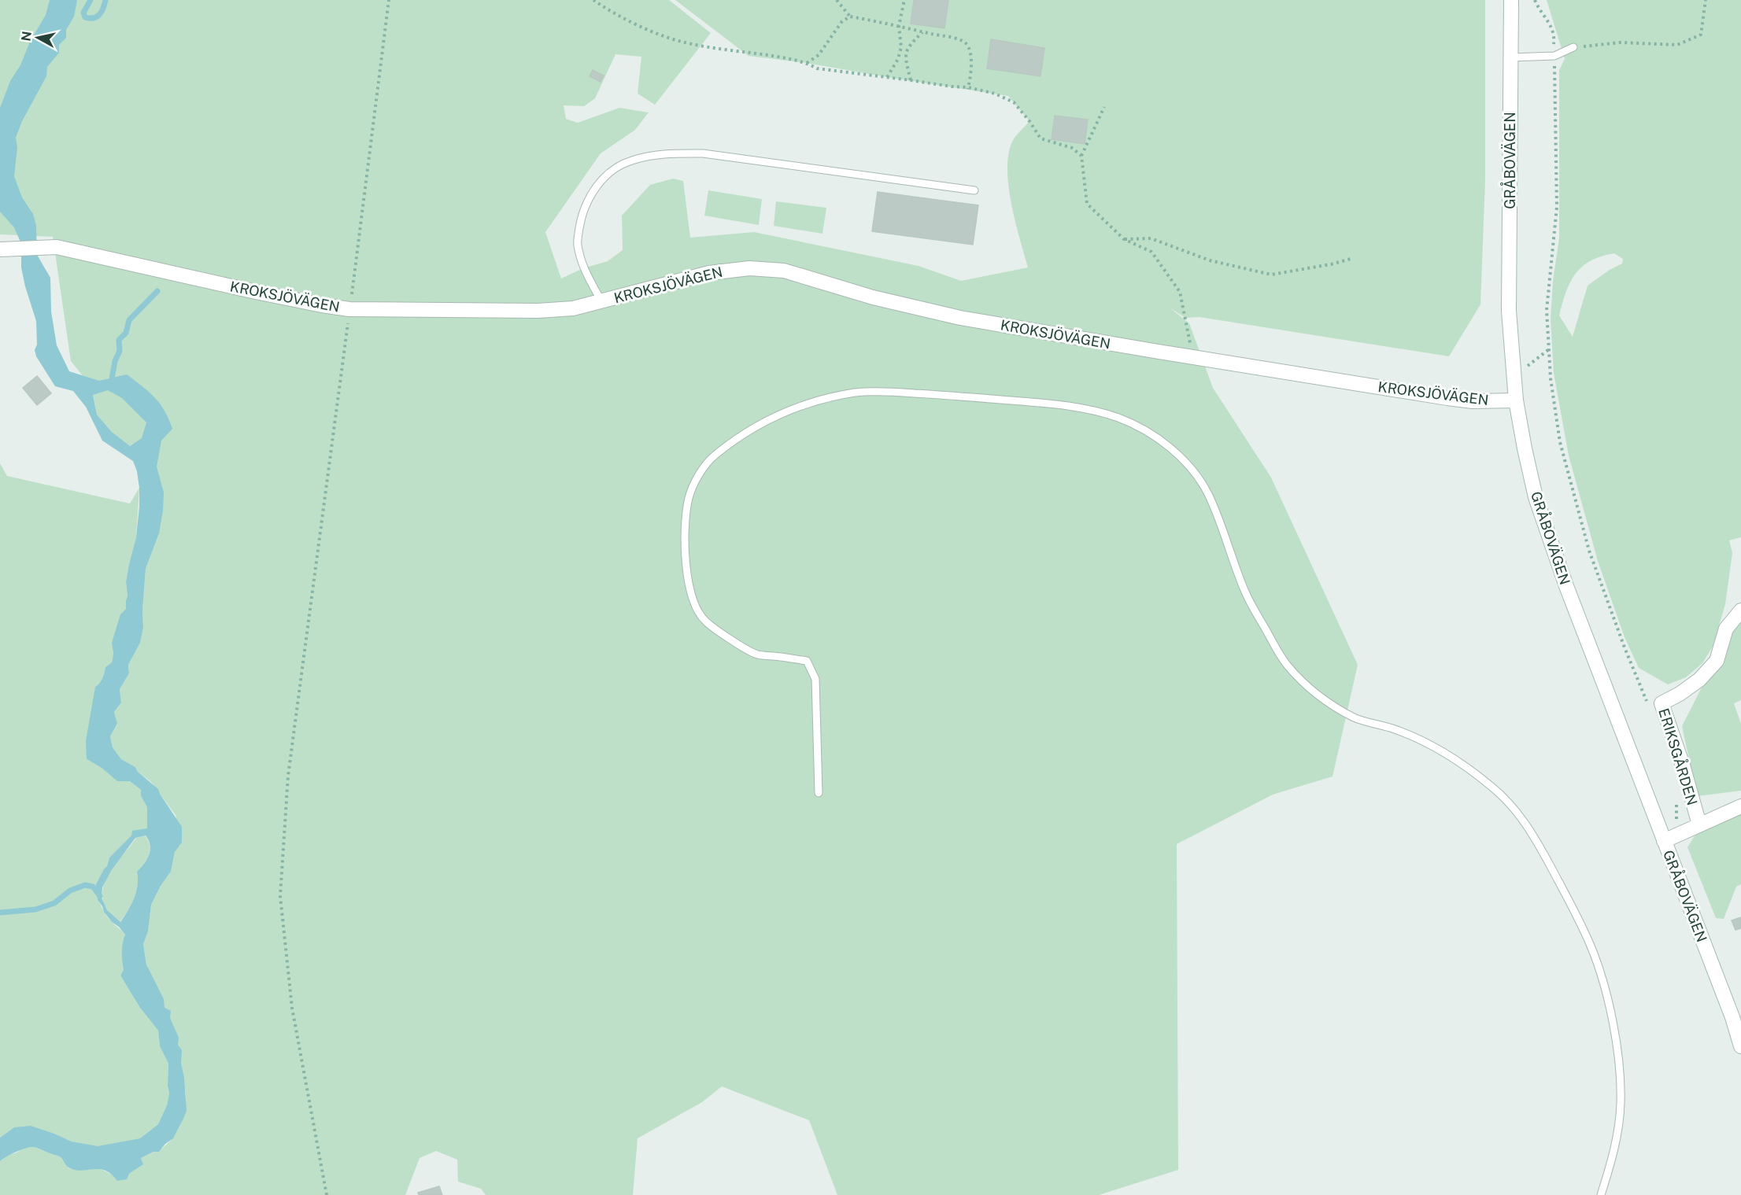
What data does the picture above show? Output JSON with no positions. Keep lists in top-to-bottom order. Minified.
{"streets":{"street":["GRÅBOVÄGEN","KROKSJÖVÄGEN","ERIKSGÅRDEN"]},"crossings":[["GRÅBOVÄGEN","KROKSJÖVÄGEN"],["GRÅBOVÄGEN","ERIKSGÅRDEN"]],"north":"left"}
